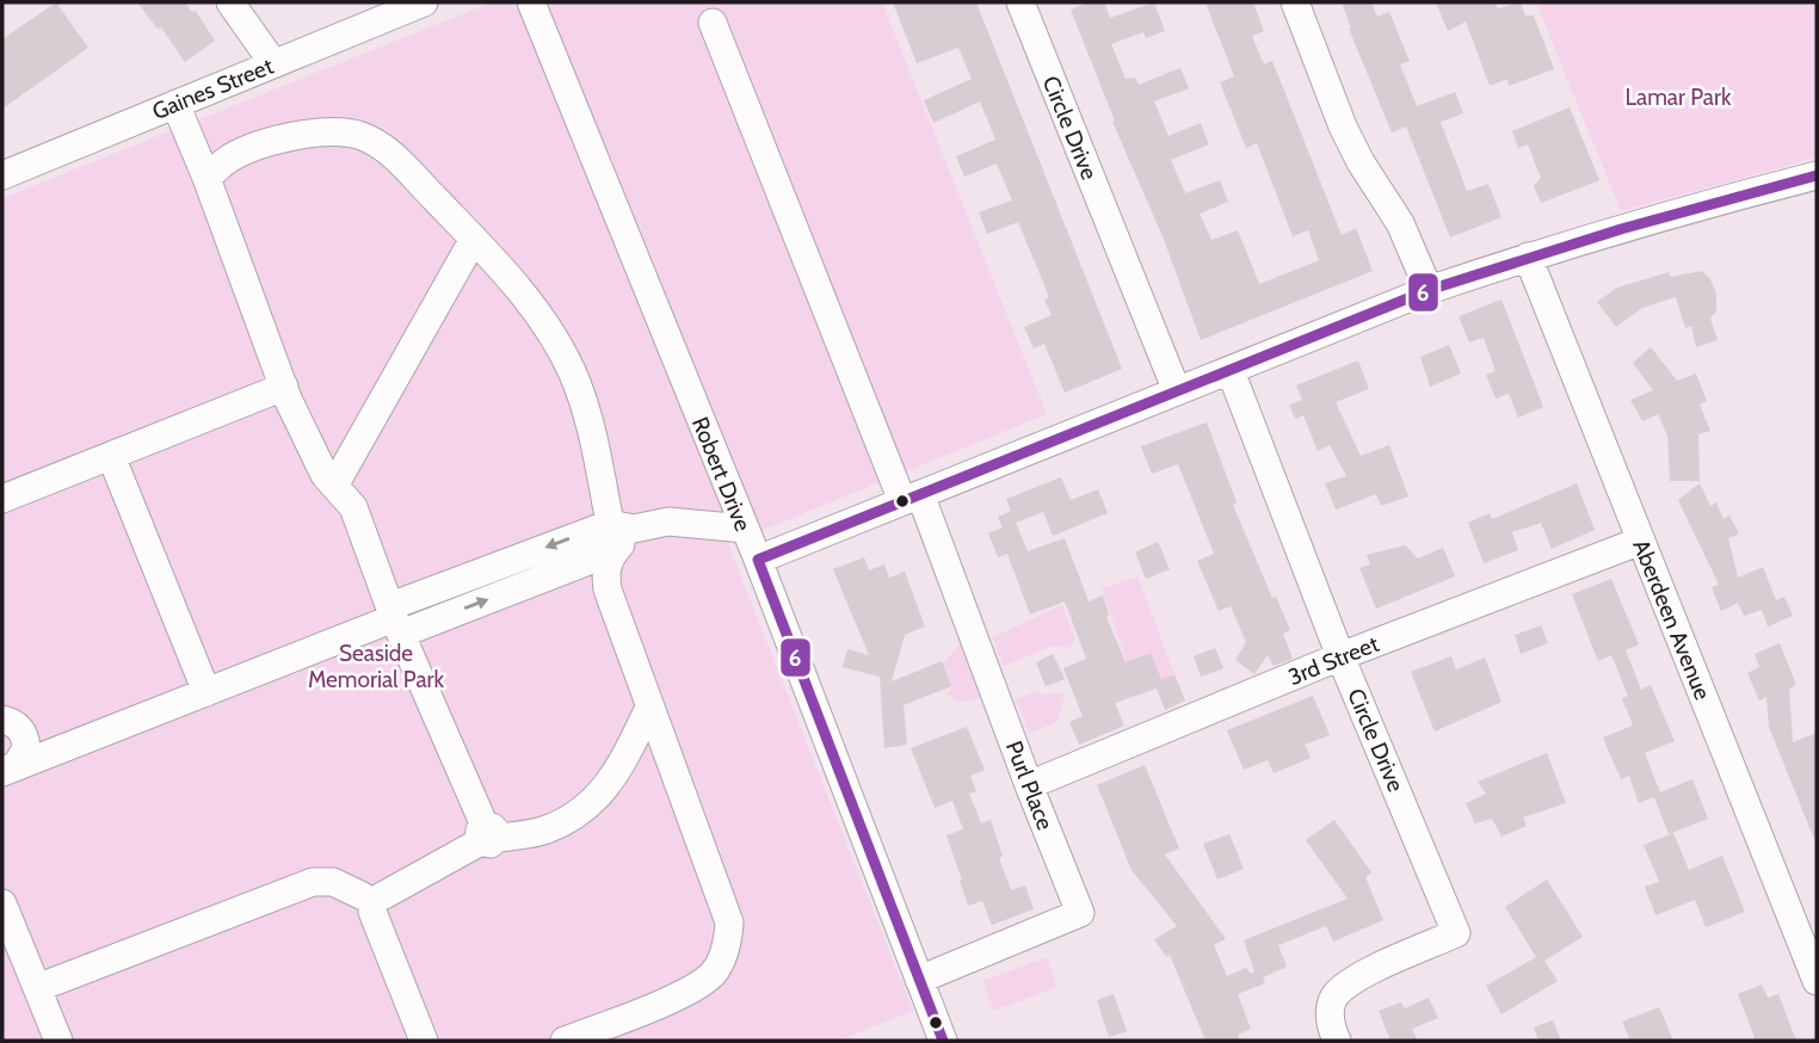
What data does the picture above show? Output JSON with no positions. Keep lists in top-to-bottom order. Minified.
{"streets":{"street":["Gaines Street","Circle Drive","Robert Drive","Aberdeen Avenue","3rd Street","Purl Place"]},"crossings":[["Circle Drive","3rd Street"],["Robert Drive","Purl Place"],["Aberdeen Avenue","3rd Street"],["3rd Street","Purl Place"]],"parks":["Lamar Park","Seaside Memorial Park"],"lines":["transit line 6"]}
